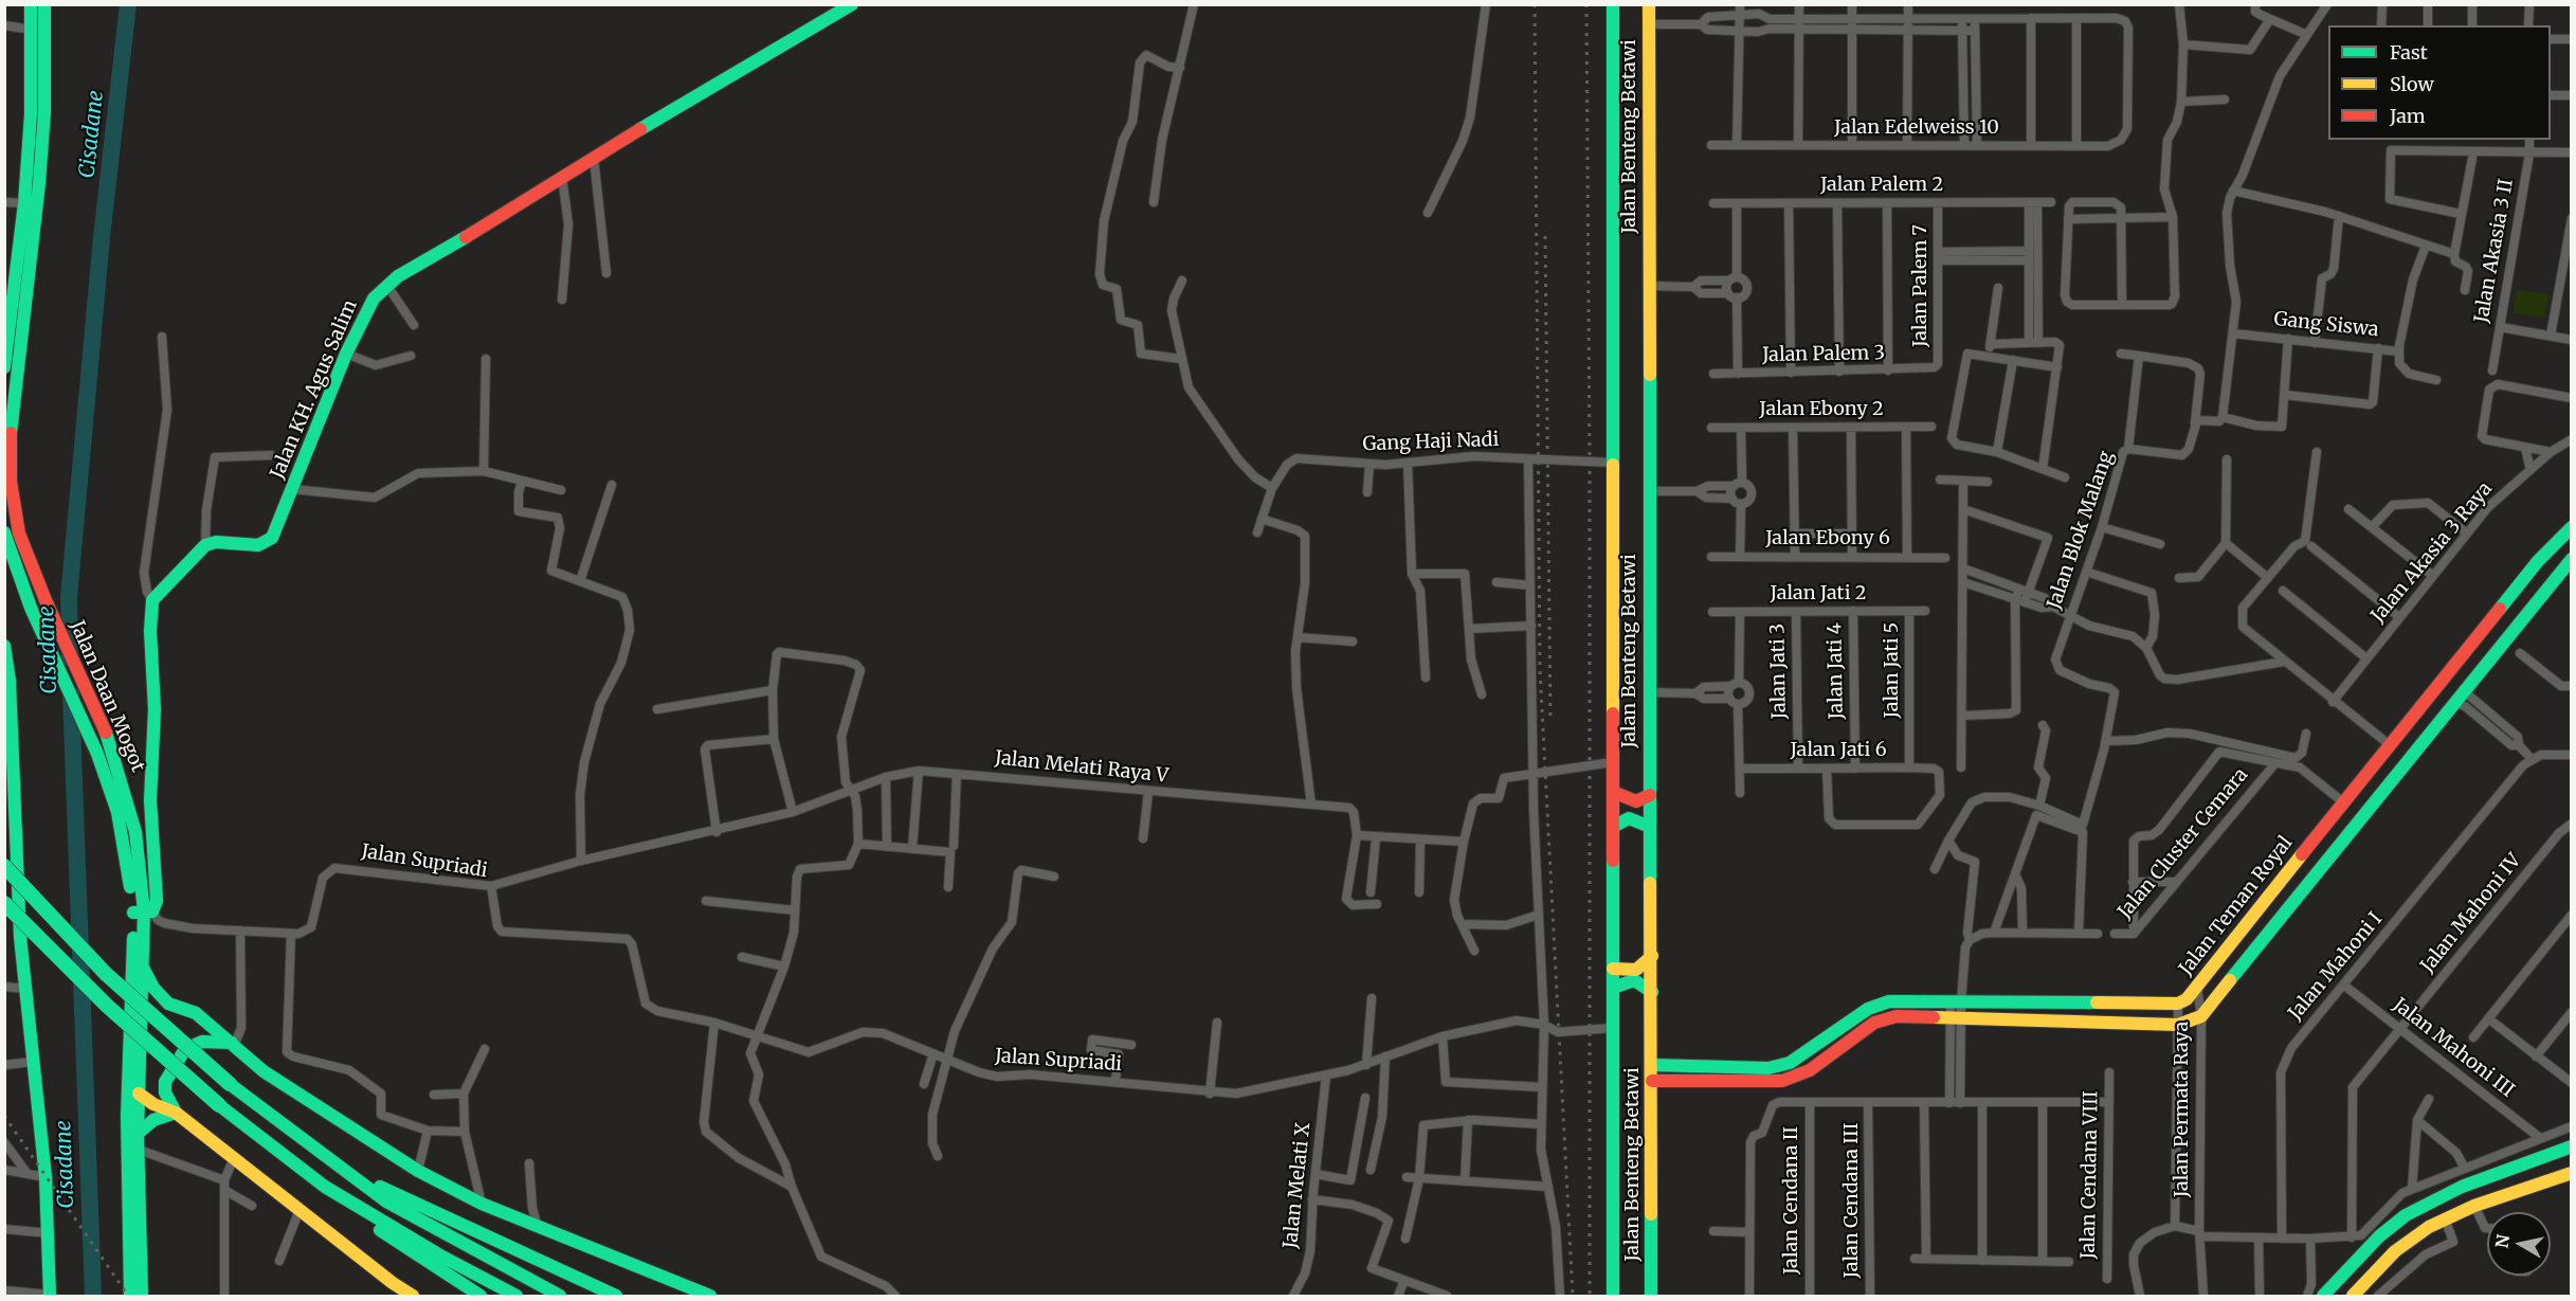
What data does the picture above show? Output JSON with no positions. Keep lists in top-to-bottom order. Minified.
{"streets":{"main road":["Jalan Benteng Betawi","Jalan KH. Agus Salim","Jalan Daan Mogot","Jalan Teman Royal"],"street":["Jalan Edelweiss 10","Jalan Palem 2","Jalan Akasia 3 II","Jalan Palem 7","Gang Siswa","Jalan Palem 3","Jalan Ebony 2","Gang Haji Nadi","Jalan Blok Malang","Jalan Ebony 6","Jalan Akasia 3 Raya","Jalan Jati 2","Jalan Jati 5","Jalan Jati 3","Jalan Jati 4","Jalan Jati 6","Jalan Melati Raya V","Jalan Cluster Cemara","Jalan Supriadi","Jalan Mahoni IV","Jalan Mahoni I","Jalan Mahoni III","Jalan Permata Raya","Jalan Cendana VIII","Jalan Melati X","Jalan Cendana II","Jalan Cendana III"]},"crossings":[["Jalan Benteng Betawi","Gang Haji Nadi"],["Jalan Benteng Betawi","Jalan Supriadi"],["Jalan Benteng Betawi","Jalan Teman Royal"],["Jalan Palem 2","Jalan Palem 7"],["Jalan Palem 7","Jalan Palem 3"],["Jalan Jati 2","Jalan Jati 5"],["Jalan Jati 2","Jalan Jati 3"],["Jalan Jati 2","Jalan Jati 4"],["Jalan Jati 5","Jalan Jati 6"],["Jalan Jati 3","Jalan Jati 6"],["Jalan Jati 4","Jalan Jati 6"],["Jalan Melati Raya V","Jalan Supriadi"],["Jalan Supriadi","Jalan Melati X"],["Jalan Teman Royal","Jalan Permata Raya"],["Jalan Mahoni IV","Jalan Mahoni III"],["Jalan Mahoni I","Jalan Mahoni III"]],"water":["Cisadane"],"legend":["Fast","Slow","Jam"],"north":"left"}
